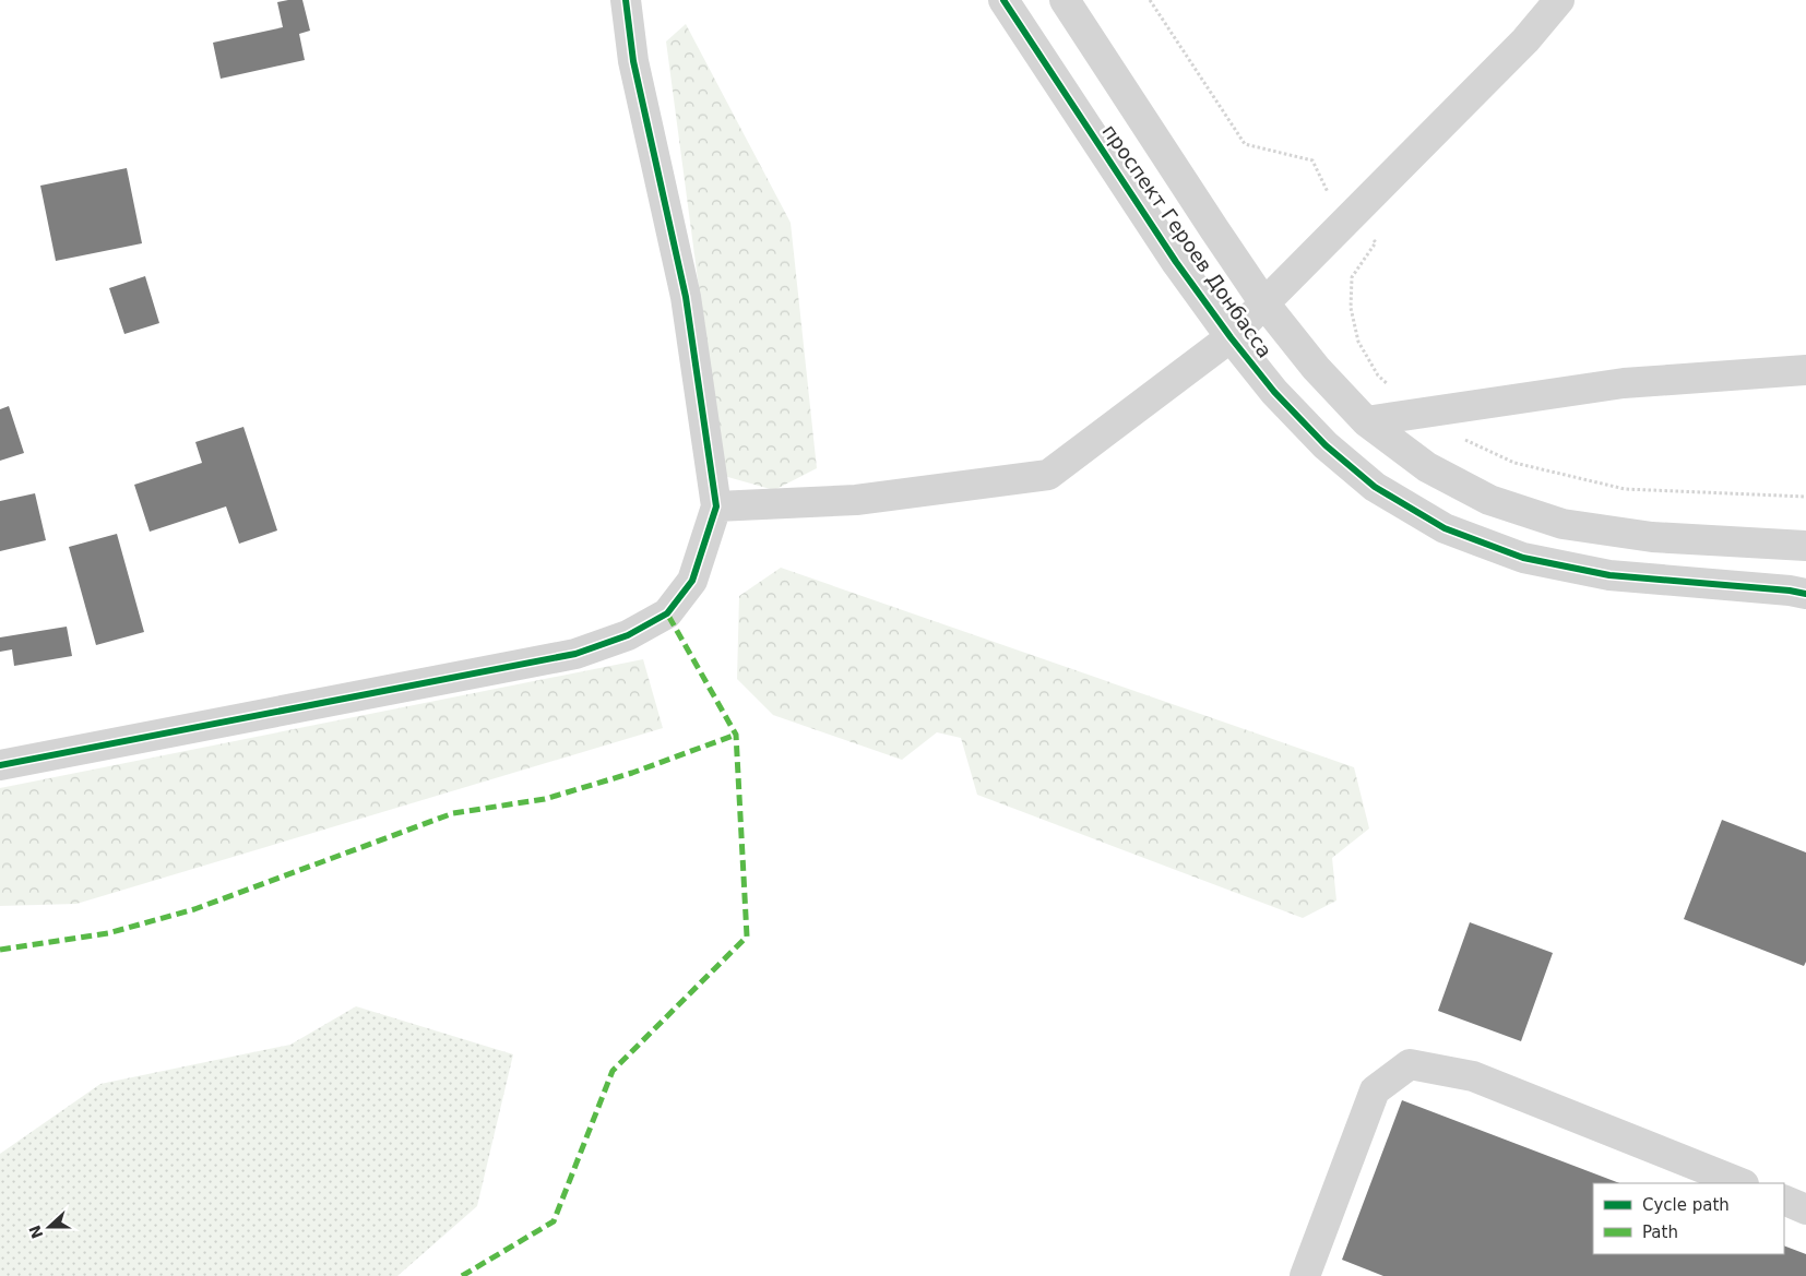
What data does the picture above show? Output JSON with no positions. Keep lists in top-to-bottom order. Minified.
{"streets":{"street":["проспект Героев Донбасса"]},"legend":["Cycle path","Path"],"north":"left"}
